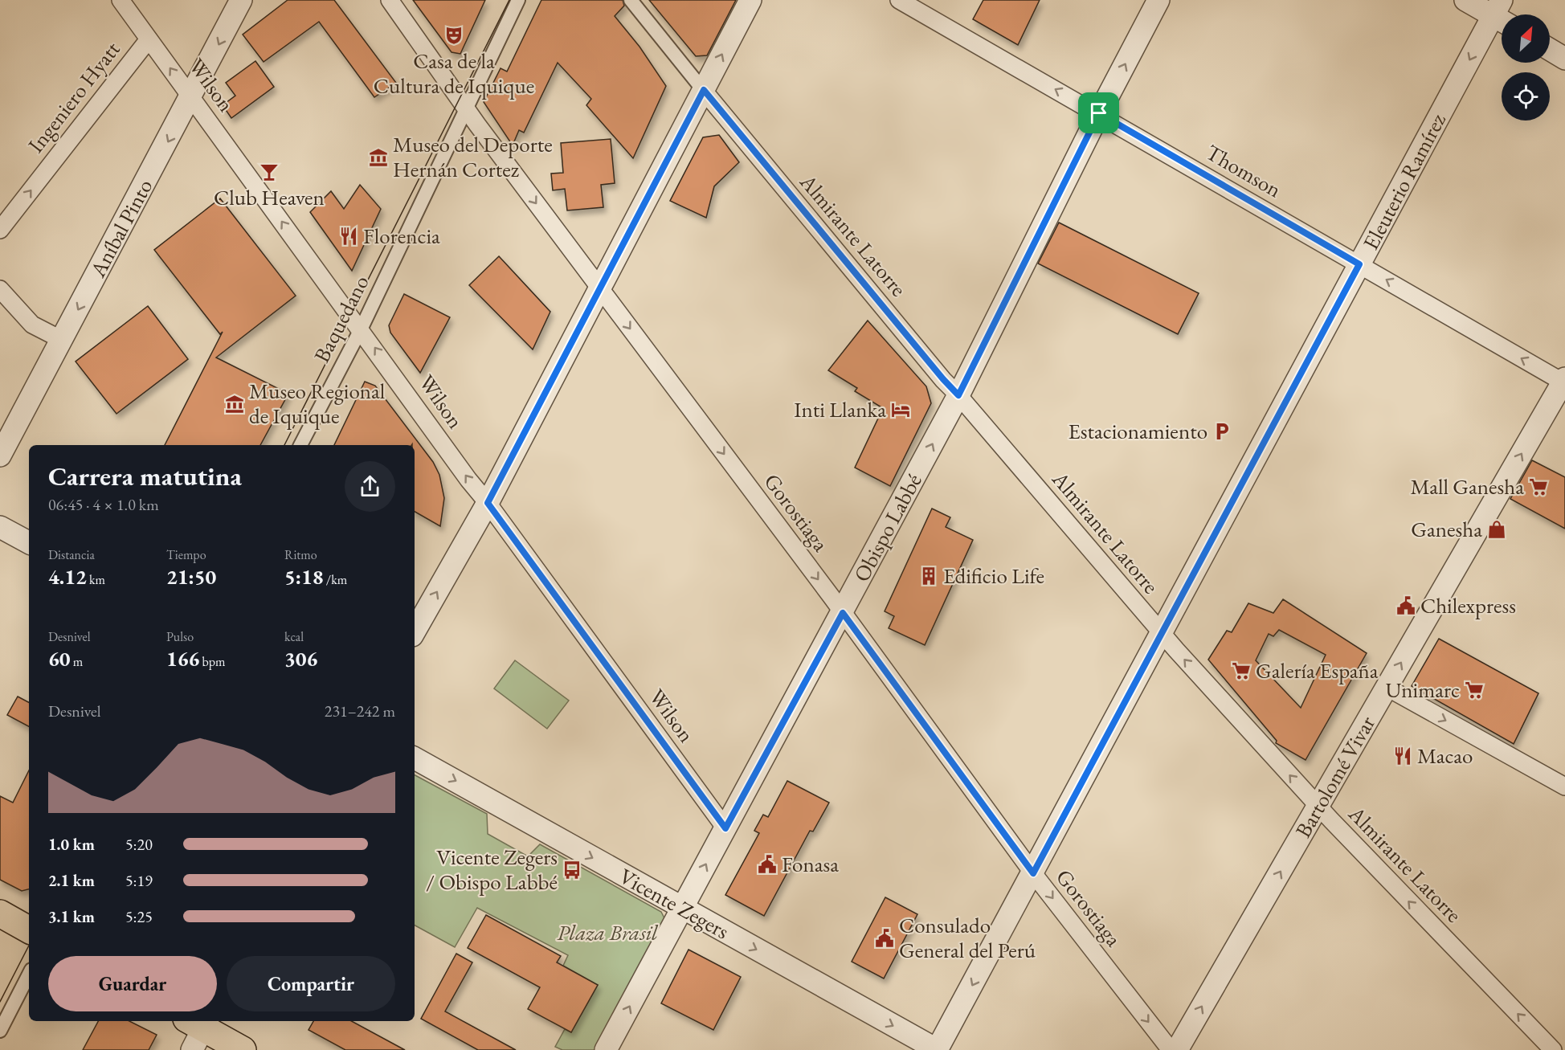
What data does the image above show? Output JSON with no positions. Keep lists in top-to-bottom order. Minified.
{"streets":{"street":["Wilson","Ingeniero Hyatt","Thomson","Eleuterio Ramírez","Aníbal Pinto","Almirante Latorre","Baquedano","Gorostiaga","Obispo Labbé","Bartolomé Vivar","Vicente Zegers"]},"crossings":[["Wilson","Ingeniero Hyatt"],["Wilson","Aníbal Pinto"],["Wilson","Baquedano"],["Wilson","Obispo Labbé"],["Thomson","Eleuterio Ramírez"],["Thomson","Obispo Labbé"],["Thomson","Bartolomé Vivar"],["Eleuterio Ramírez","Almirante Latorre"],["Eleuterio Ramírez","Gorostiaga"],["Eleuterio Ramírez","Vicente Zegers"],["Almirante Latorre","Obispo Labbé"],["Almirante Latorre","Bartolomé Vivar"],["Baquedano","Gorostiaga"],["Gorostiaga","Obispo Labbé"],["Obispo Labbé","Vicente Zegers"]],"one_way":["Wilson","Ingeniero Hyatt","Thomson","Eleuterio Ramírez","Aníbal Pinto","Almirante Latorre","Gorostiaga","Obispo Labbé","Bartolomé Vivar","Vicente Zegers"],"parks":["Plaza Brasil"],"places":{"theatre":["Casa de la Cultura de Iquique"],"museum":["Museo del Deporte Hernán Cortez","Museo Regional de Iquique"],"bar":["Club Heaven"],"restaurant":["Florencia","Macao"],"hotel":["Inti Llanka"],"parking":["Estacionamiento"],"supermarket":["Mall Ganesha","Galería España","Unimarc"],"shop":["Ganesha"],"building":["Edificio Life"],"public building":["Chilexpress","Fonasa","Consulado General del Perú"],"bus stop":["Vicente Zegers / Obispo Labbé"]},"north":"top right","page":{"heading":["Carrera matutina","06:45 · 4 × 1.0 km"],"stats":[["Distancia","4.12 km"],["Tiempo","21:50"],["Ritmo","5:18 /km"],["Desnivel","60 m"],["Pulso","166 bpm"],["kcal","306"]],"chart":["Desnivel","231–242 m"],"list":[{"name":"1.0 km","note":"5:20"},{"name":"2.1 km","note":"5:19"},{"name":"3.1 km","note":"5:25"}],"buttons":["Guardar","Compartir"]}}
